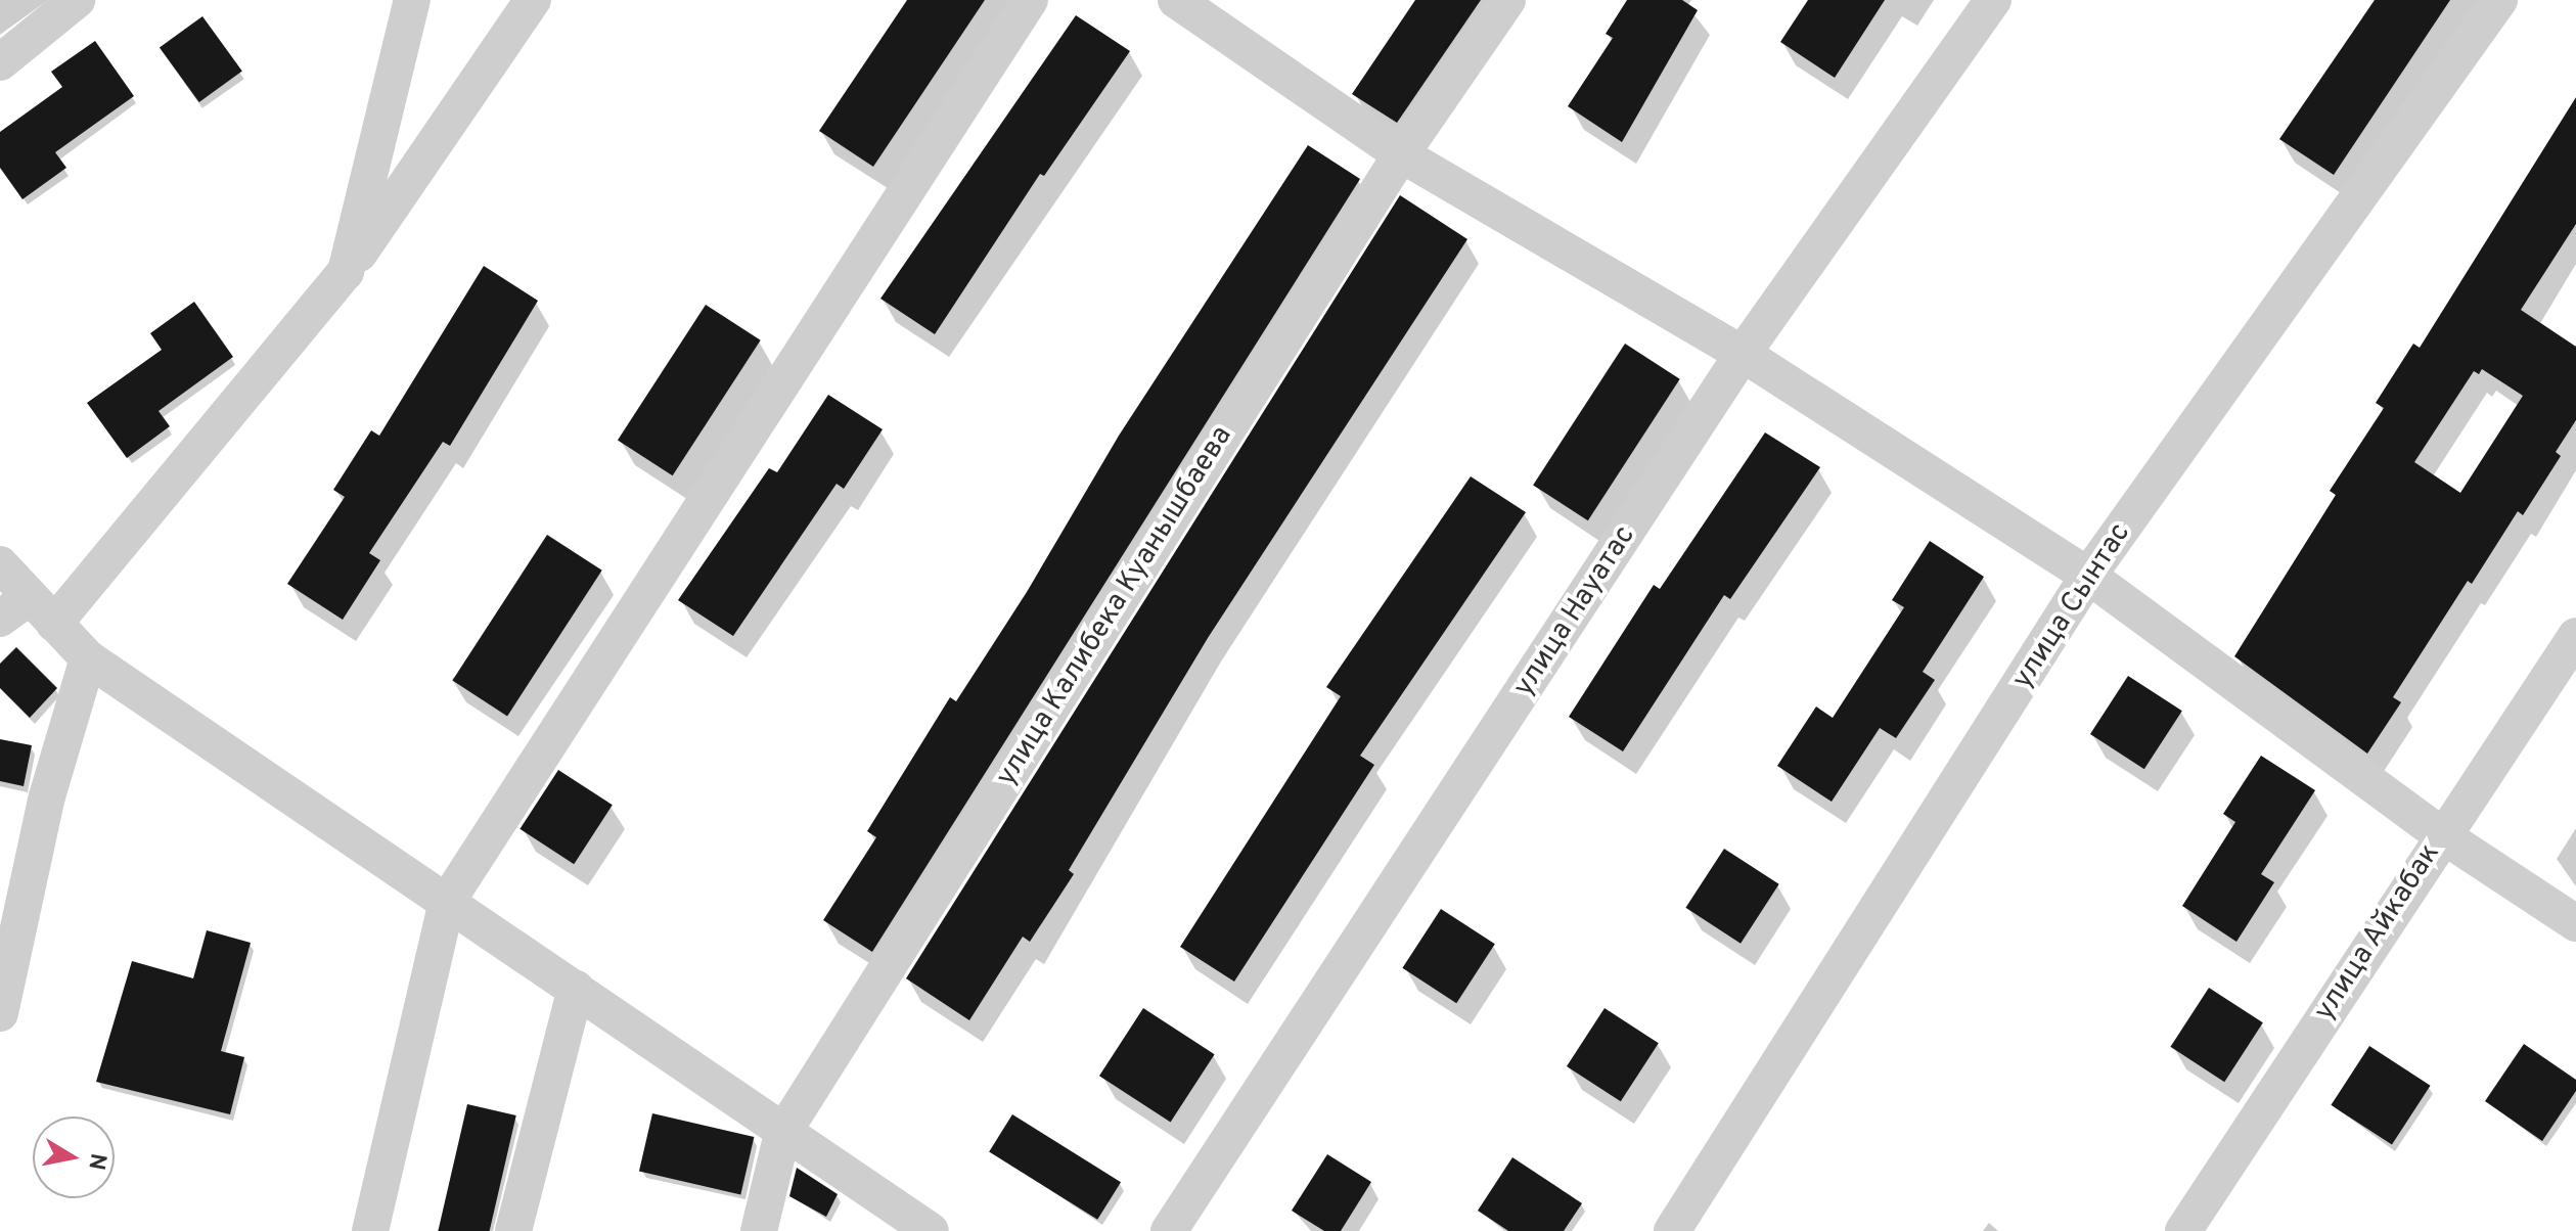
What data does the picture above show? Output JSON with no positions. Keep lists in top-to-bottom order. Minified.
{"streets":{"street":["улица Калибека Куанышбаева","улица Сынтас","улица Науатас","улица Айкабак"]},"north":"right"}
